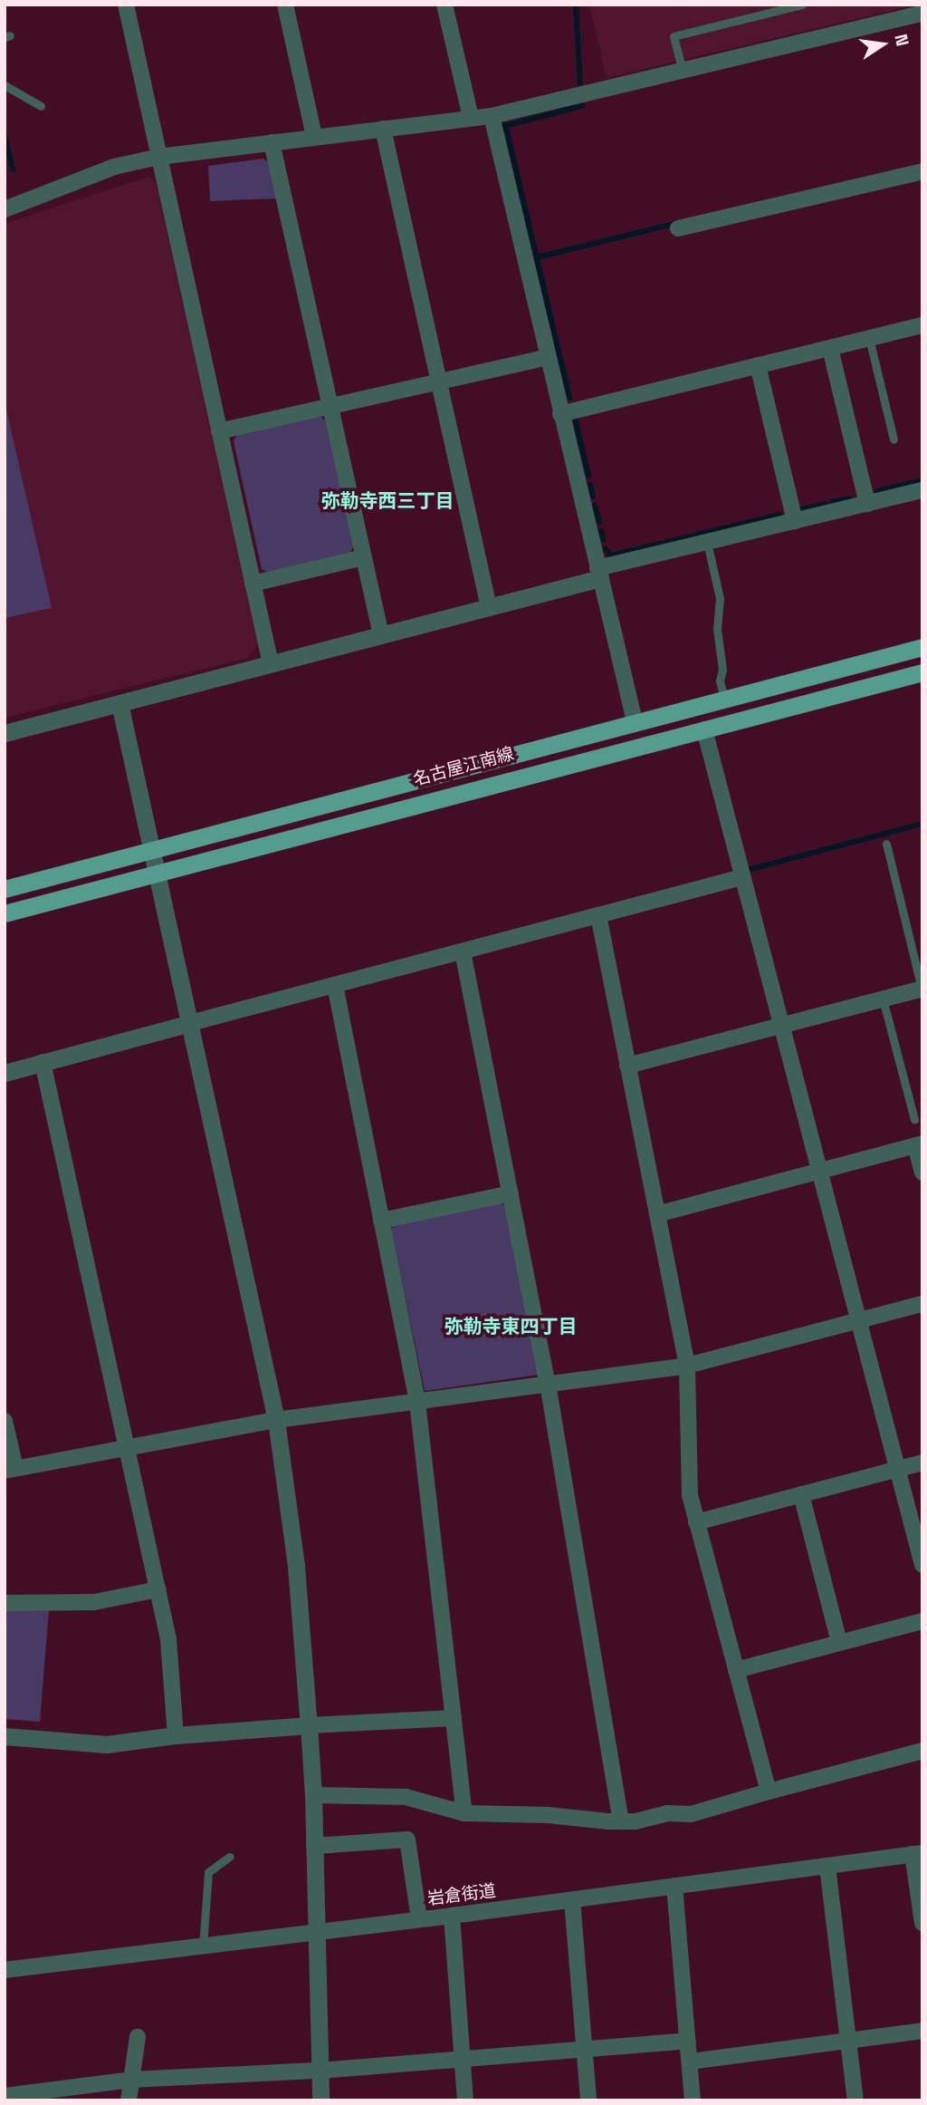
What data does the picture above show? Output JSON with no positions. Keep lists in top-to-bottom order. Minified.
{"streets":{"main road":["名古屋江南線"],"street":["岩倉街道"]},"districts":["弥勒寺西三丁目","弥勒寺東四丁目"],"north":"right"}
